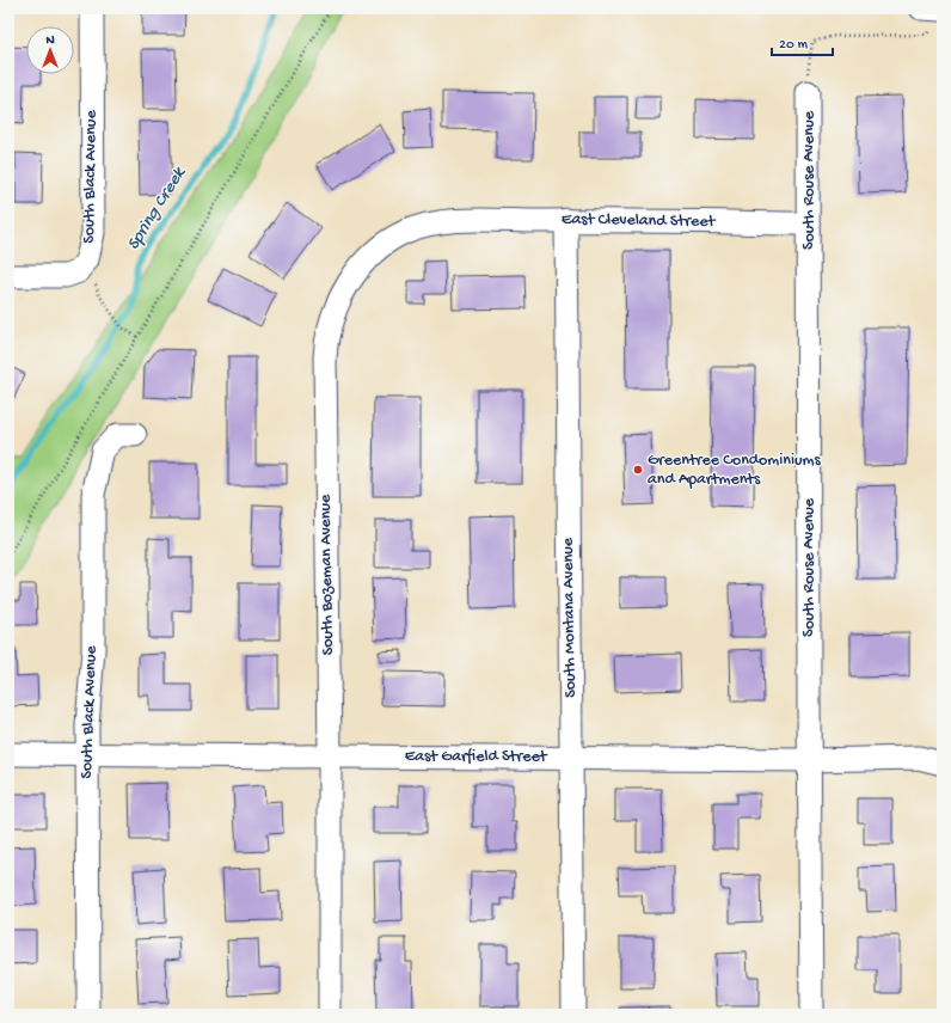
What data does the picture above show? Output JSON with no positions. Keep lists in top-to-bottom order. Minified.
{"streets":{"street":["South Black Avenue","South Rouse Avenue","East Cleveland Street","South Bozeman Avenue","South Montana Avenue","East Garfield Street"]},"crossings":[["South Black Avenue","East Garfield Street"],["South Rouse Avenue","East Cleveland Street"],["South Rouse Avenue","East Garfield Street"],["East Cleveland Street","South Bozeman Avenue"],["East Cleveland Street","South Montana Avenue"],["South Bozeman Avenue","East Garfield Street"],["South Montana Avenue","East Garfield Street"]],"water":["Spring Creek"],"places":["Greentree Condominiums and Apartments"],"scale_bar":"20 m","north":"top"}
